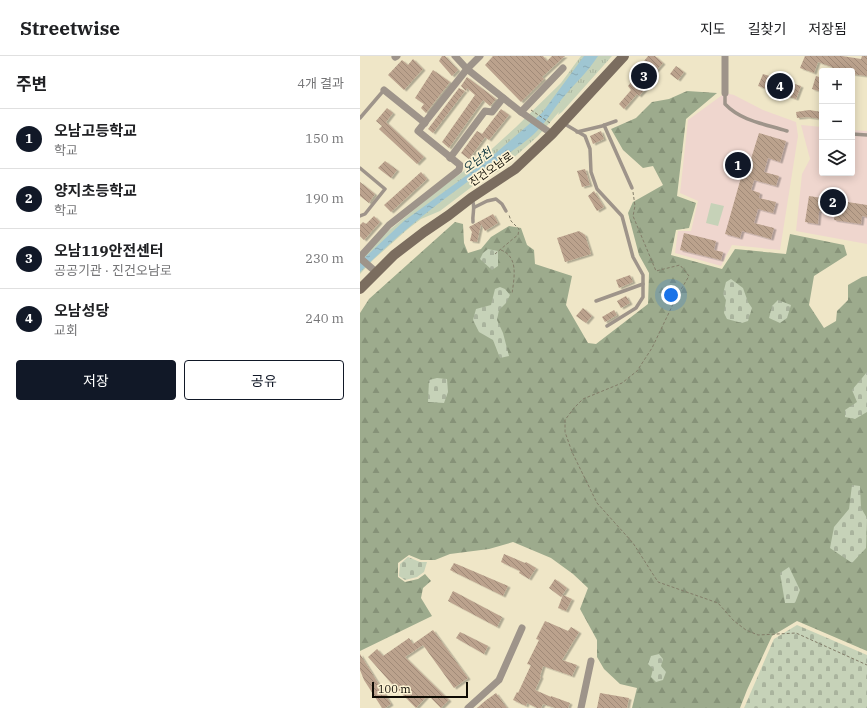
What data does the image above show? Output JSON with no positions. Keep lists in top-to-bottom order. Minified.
{"streets":{"main road":["진건오남로"]},"water":["오남천"],"scale_bar":"100 m","page":{"header":"Streetwise","nav":["지도","길찾기","저장됨"],"heading":["주변","4개 결과"],"pins":["3","4","1","2"],"map_buttons":["+","−"],"list":[{"mark":"1","name":"오남고등학교","note":"학교","value":"150 m"},{"mark":"2","name":"양지초등학교","note":"학교","value":"190 m"},{"mark":"3","name":"오남119안전센터","note":"공공기관 · 진건오남로","value":"230 m"},{"mark":"4","name":"오남성당","note":"교회","value":"240 m"}],"buttons":["저장","공유"],"scale":"100 m"}}
